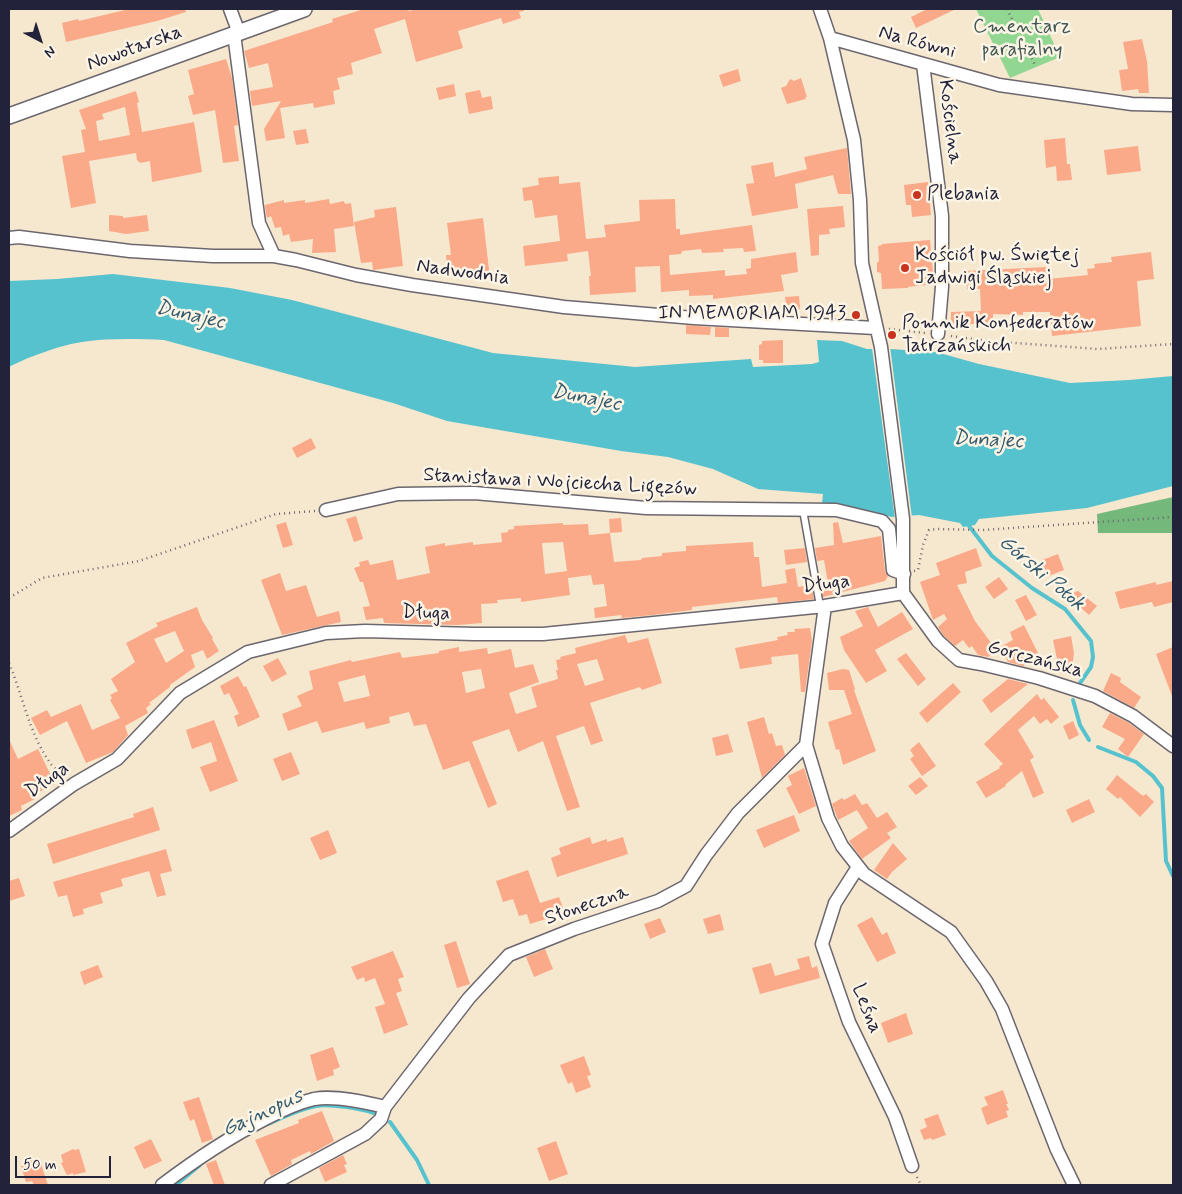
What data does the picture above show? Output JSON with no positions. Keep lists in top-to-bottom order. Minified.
{"streets":{"street":["Na Równi","Nowotarska","Kościelna","Nadwodnia","Stanisława i Wojciecha Ligęzów","Długa","Gorczańska","Słoneczna","Leśna"]},"crossings":[["Na Równi","Kościelna"],["Długa","Gorczańska"]],"water":["Dunajec","Górski Potok","Gajnopus"],"parks":["Cmentarz parafialny"],"places":["Plebania","Kościół pw. Świętej Jadwigi Śląskiej","IN MEMORIAM 1943","Pomnik Konfederatów Tatrzańskich"],"scale_bar":"50 m","north":"bottom right"}
